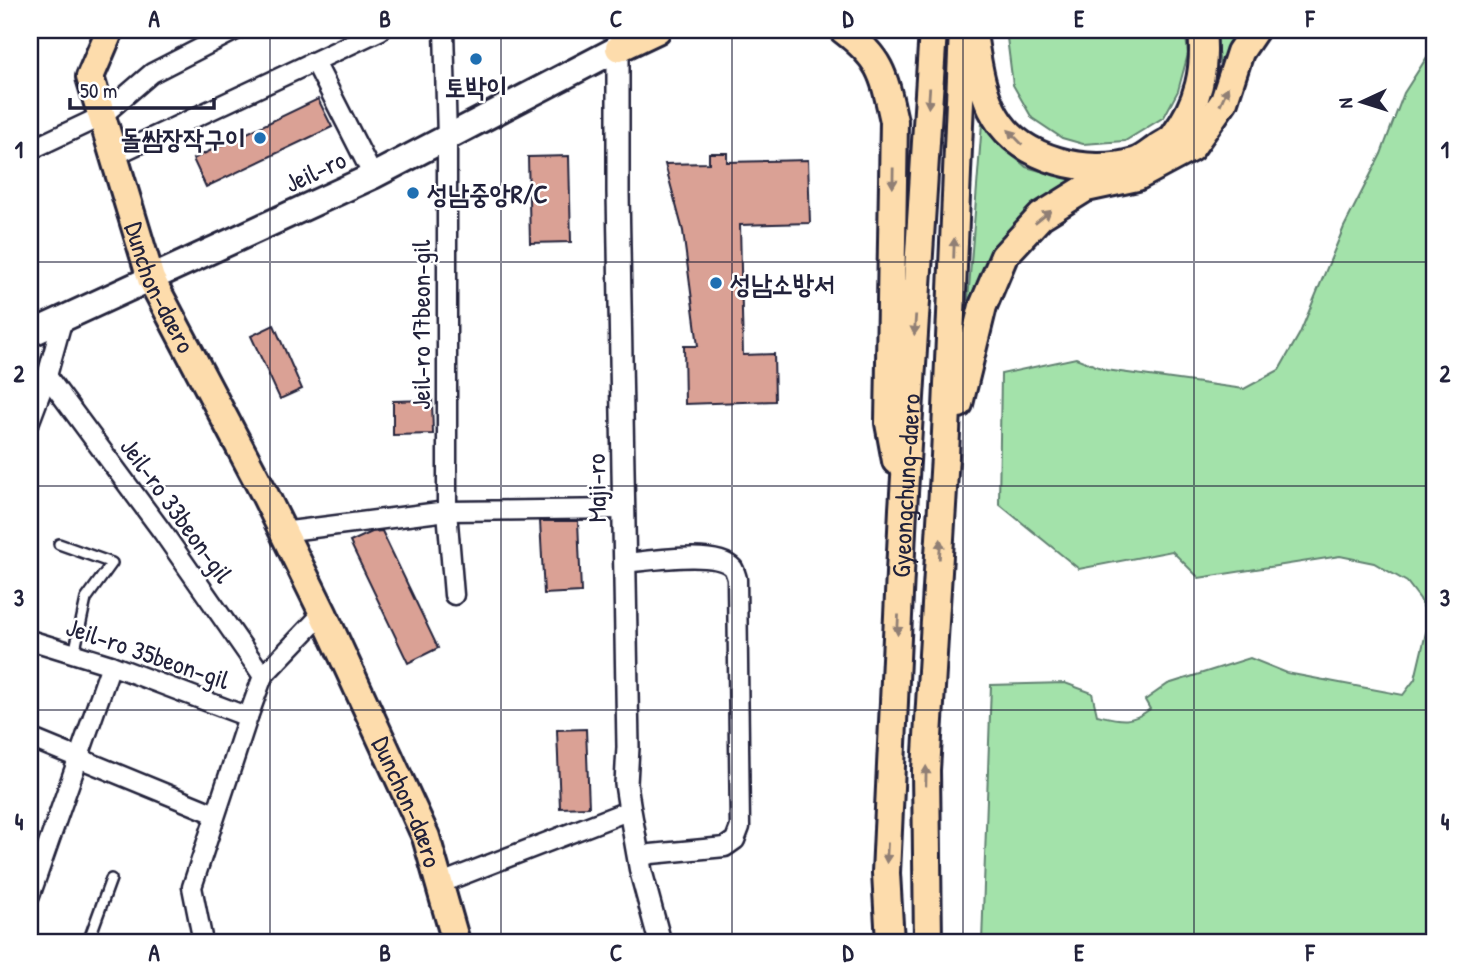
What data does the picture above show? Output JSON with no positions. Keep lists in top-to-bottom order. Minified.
{"streets":{"main road":["Jeil-ro","Dunchon-daero","Gyeongchung-daero"],"street":["Jeil-ro 17beon-gil","Maji-ro","Jeil-ro 33beon-gil","Jeil-ro 35beon-gil"]},"crossings":[["Jeil-ro","Dunchon-daero"],["Jeil-ro","Jeil-ro 17beon-gil"],["Jeil-ro","Maji-ro"],["Dunchon-daero","Maji-ro"]],"places":["토박이","돌쌈장작구이","성남중앙R/C","성남소방서"],"scale_bar":"50 m","north":"left","grid":{"columns":["A","B","C","D","E","F"],"rows":["1","2","3","4"]}}
